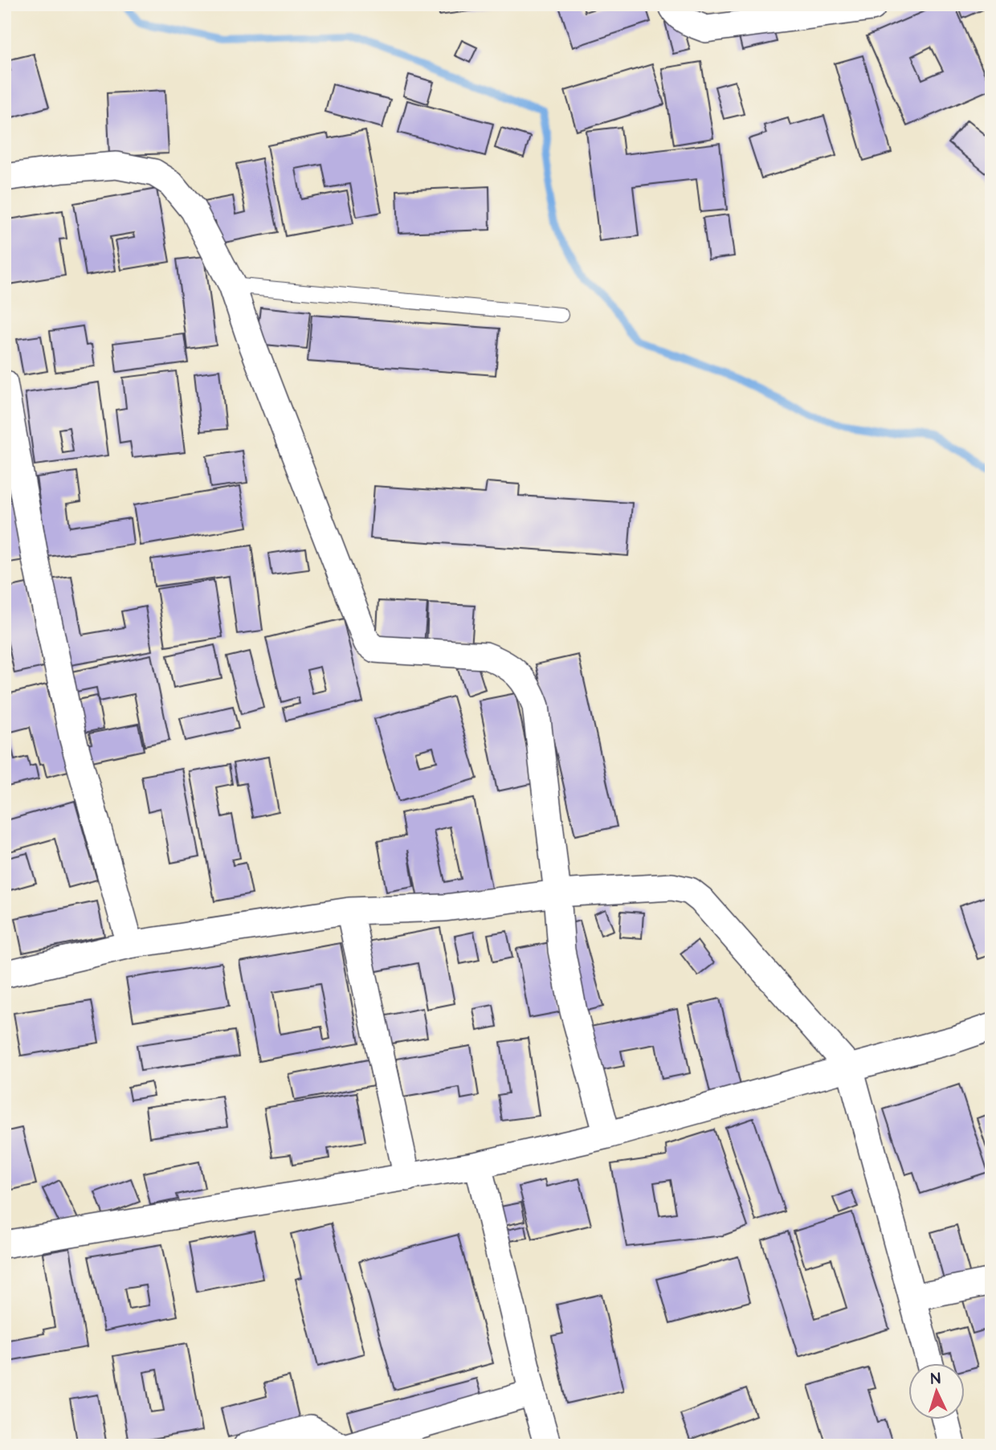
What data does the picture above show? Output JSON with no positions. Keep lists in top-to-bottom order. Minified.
{"north":"top"}
